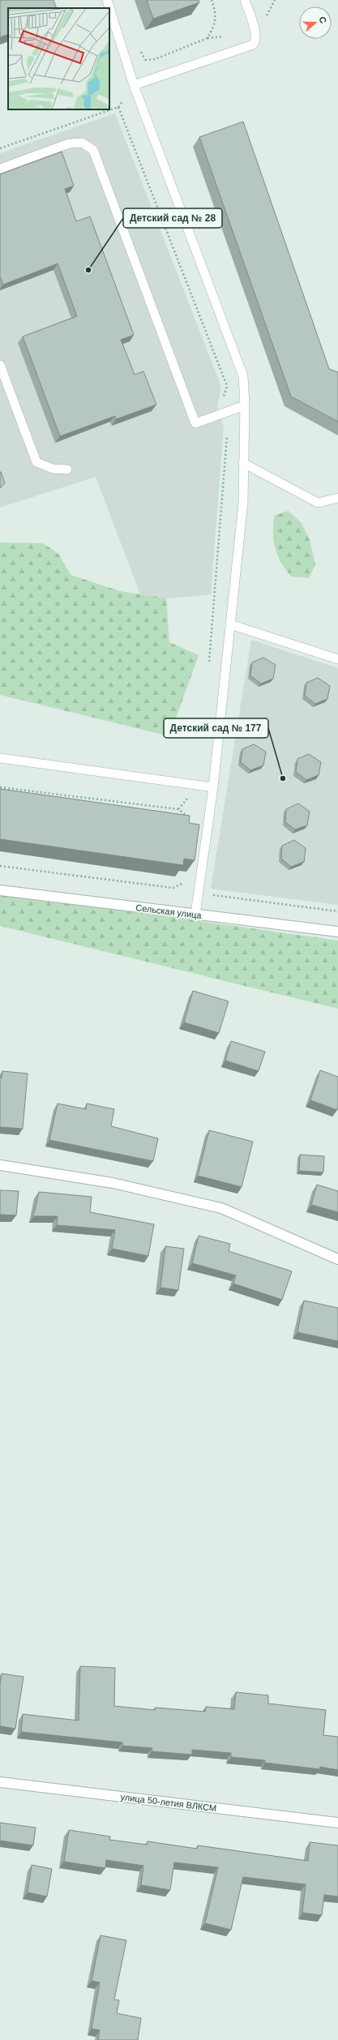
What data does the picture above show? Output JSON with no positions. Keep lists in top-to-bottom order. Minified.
{"streets":{"street":["Сельская улица","улица 50-летия ВЛКСМ"]},"places":["Детский сад № 28","Детский сад № 177"],"north":"right"}
